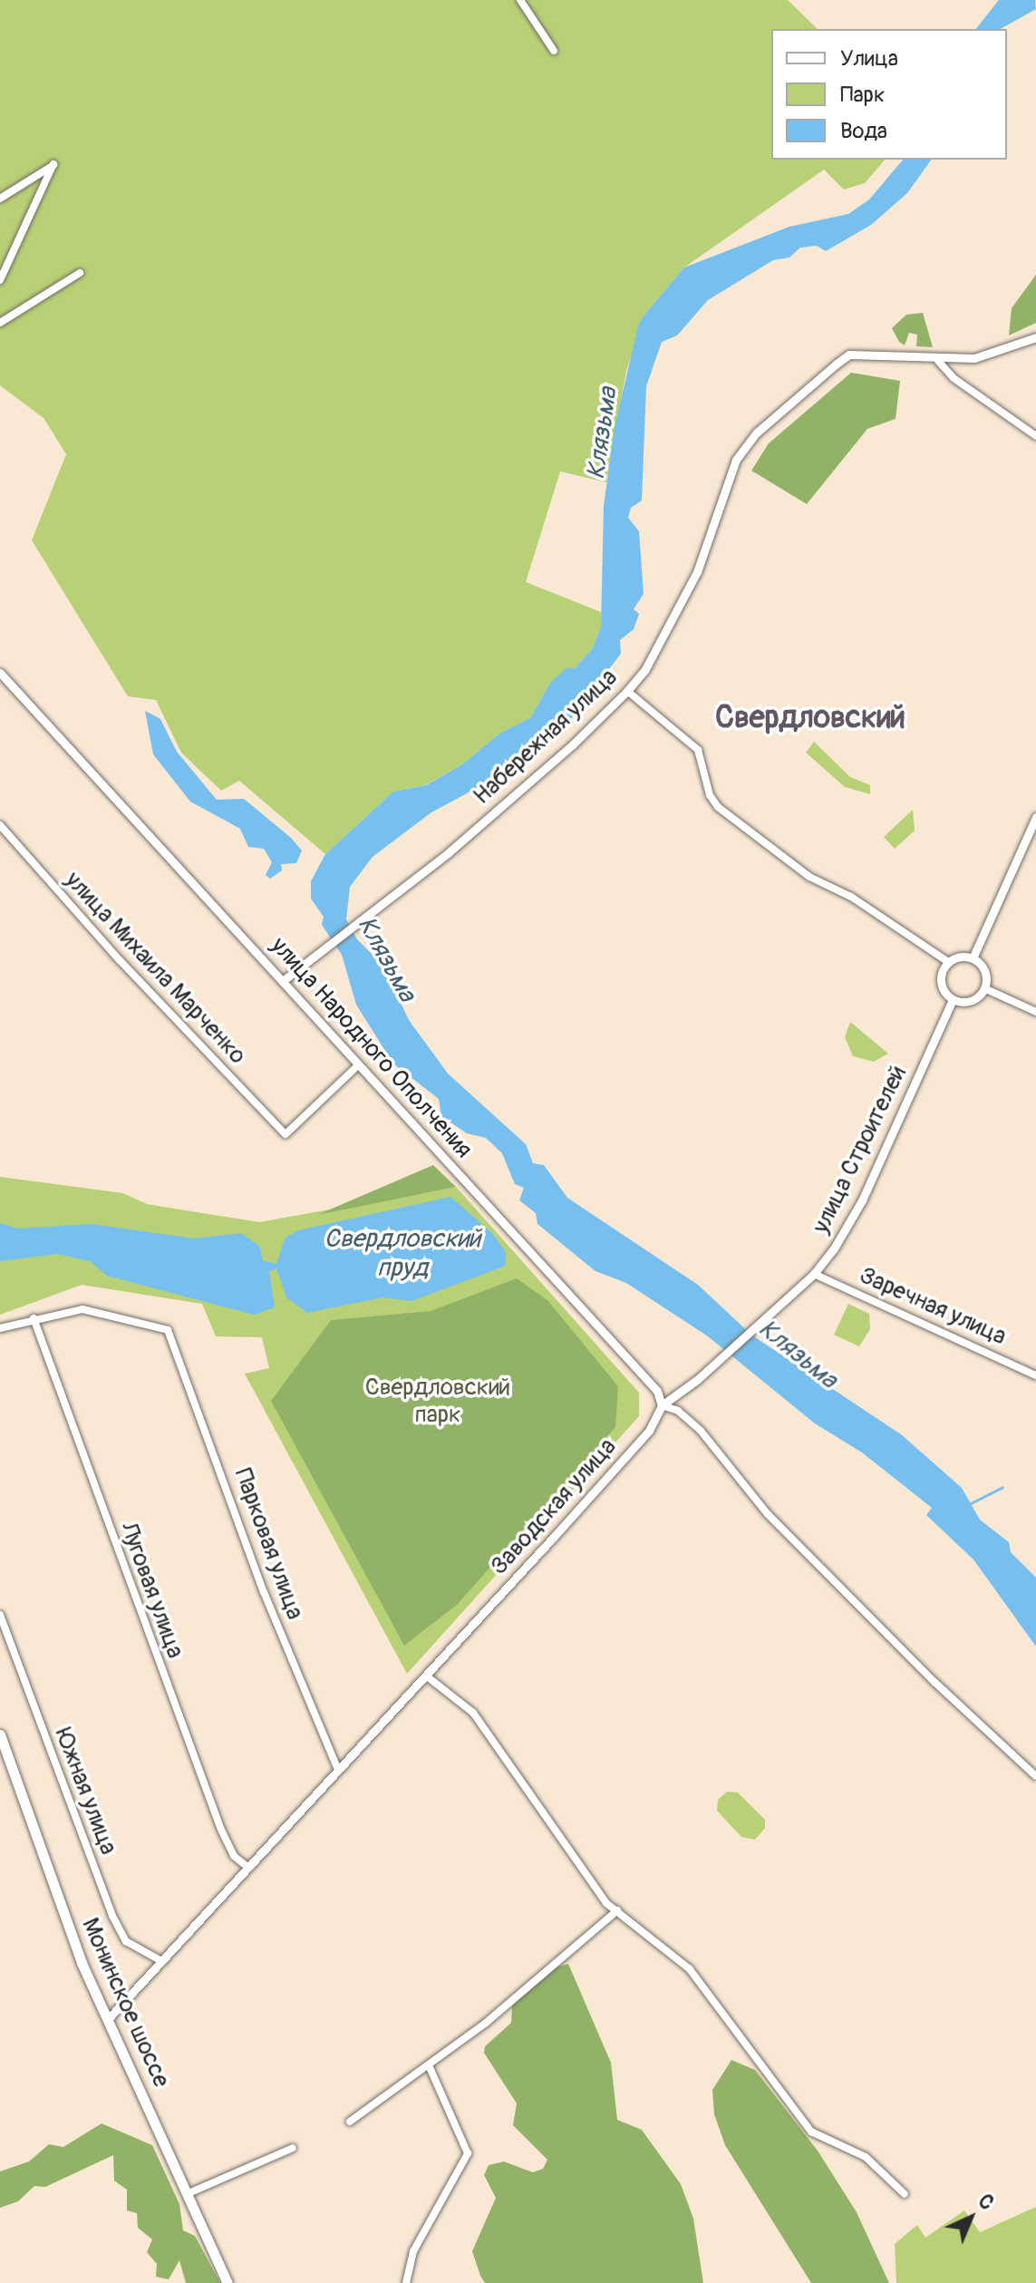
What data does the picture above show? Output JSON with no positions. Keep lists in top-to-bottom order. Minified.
{"streets":{"main road":["Монинское шоссе"],"street":["Набережная улица","улица Михаила Марченко","улица Народного Ополчения","улица Строителей","Заречная улица","Заводская улица","Парковая улица","Луговая улица","Южная улица"]},"crossings":[["Набережная улица","улица Народного Ополчения"],["улица Михаила Марченко","улица Народного Ополчения"],["улица Народного Ополчения","улица Строителей"],["улица Народного Ополчения","Заводская улица"],["улица Строителей","Заречная улица"],["улица Строителей","Заводская улица"],["Заводская улица","Парковая улица"],["Заводская улица","Луговая улица"],["Заводская улица","Южная улица"],["Заводская улица","Монинское шоссе"],["Парковая улица","Луговая улица"]],"districts":["Свердловский"],"water":["Клязьма","Свердловский пруд"],"parks":["Свердловский парк"],"legend":["Улица","Парк","Вода"],"north":"top right"}
